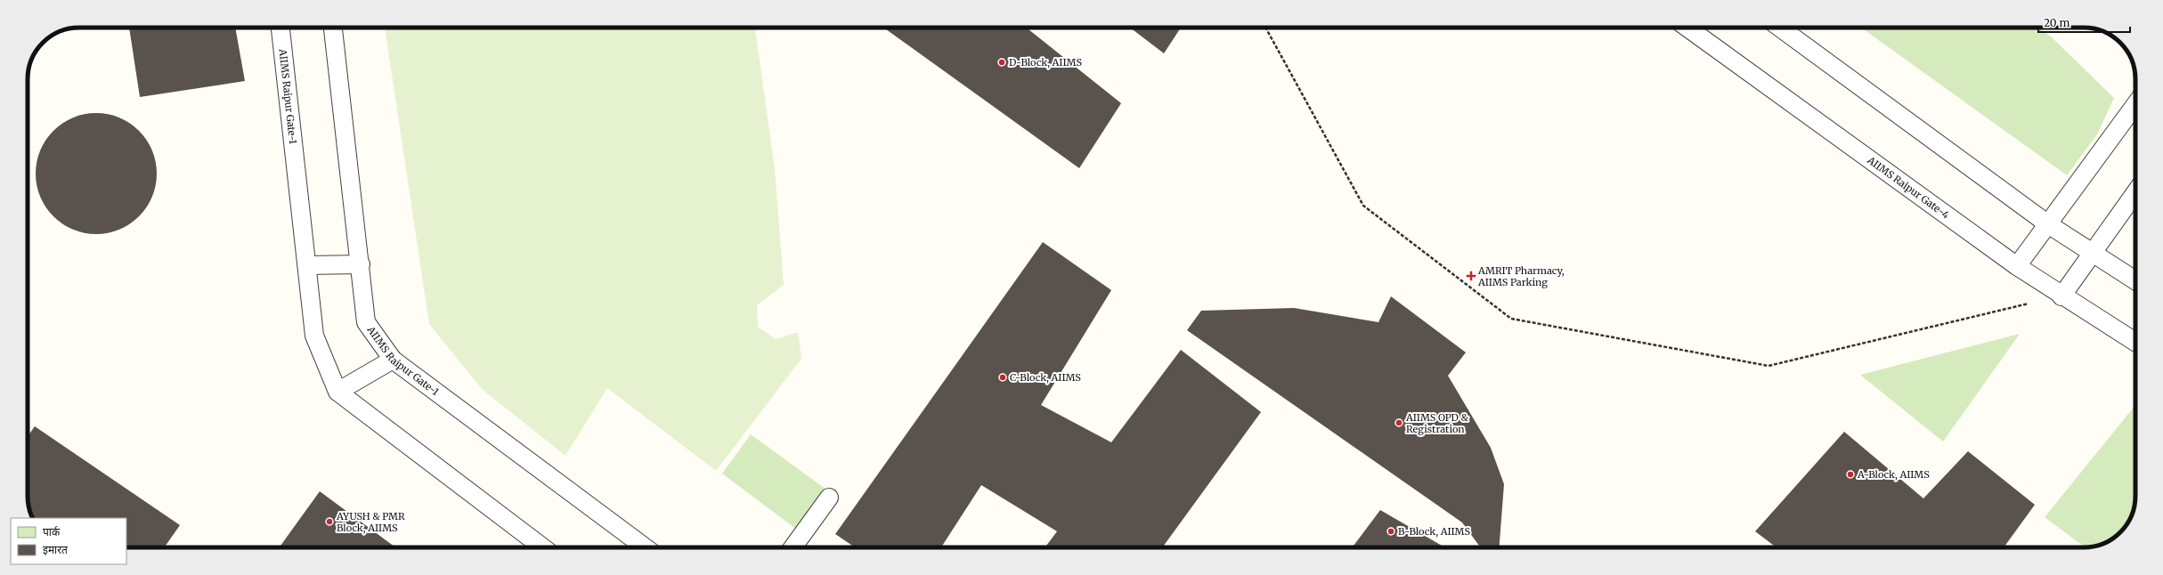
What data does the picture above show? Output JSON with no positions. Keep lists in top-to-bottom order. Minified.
{"streets":{"lane":["AIIMS Raipur Gate-1","AIIMS Raipur Gate-4"]},"places":{"other":["D-Block, AIIMS","C-Block, AIIMS","AIIMS OPD & Registration","A-Block, AIIMS","AYUSH & PMR Block, AIIMS","B-Block, AIIMS"],"health":["AMRIT Pharmacy, AIIMS Parking"]},"legend":["पार्क","इमारत"],"scale_bar":"20 m"}
